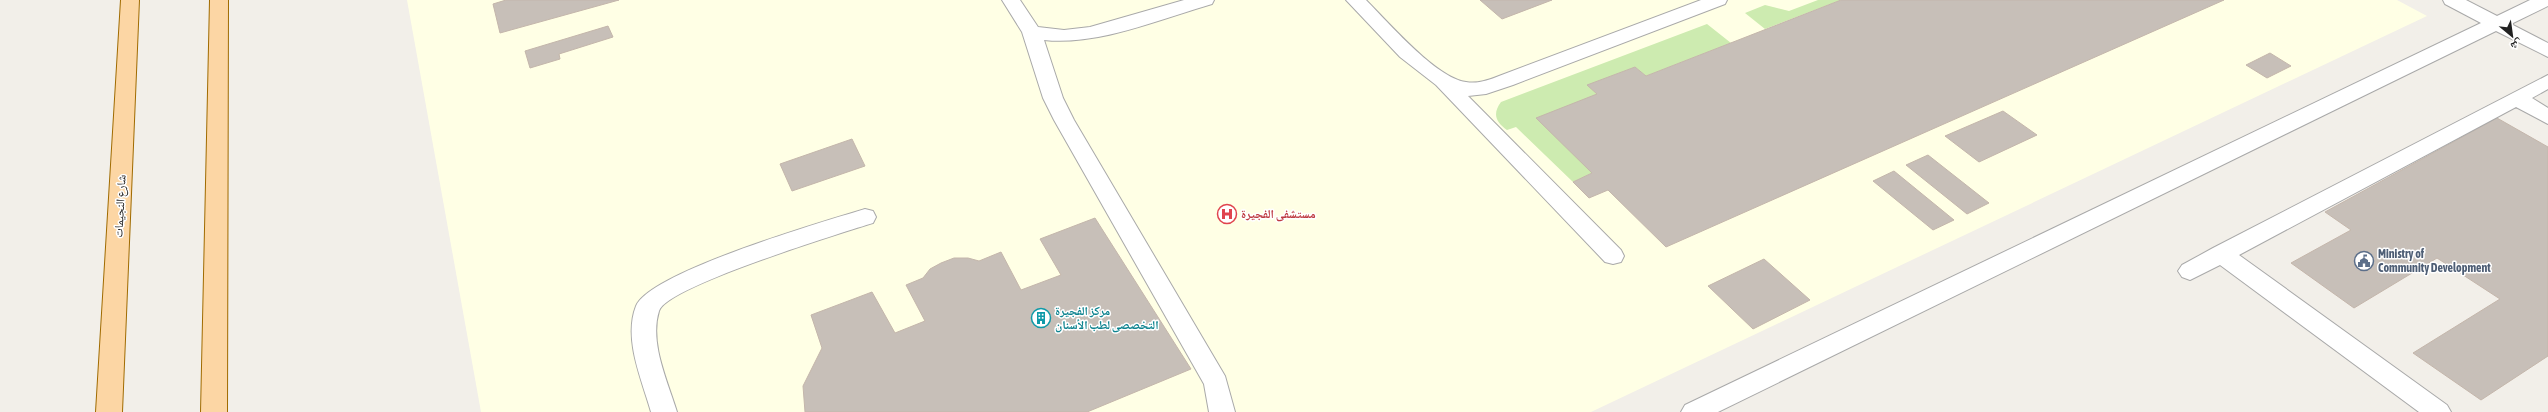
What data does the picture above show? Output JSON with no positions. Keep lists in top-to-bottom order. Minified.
{"streets":{"main road":["شارع النجيمات"]},"places":{"hospital":["مستشفى الفجيرة"],"public building":["Ministry of Community Development"],"building":["مركز الفجيرة التخصصى لطب الأسنان"]},"north":"bottom right"}
